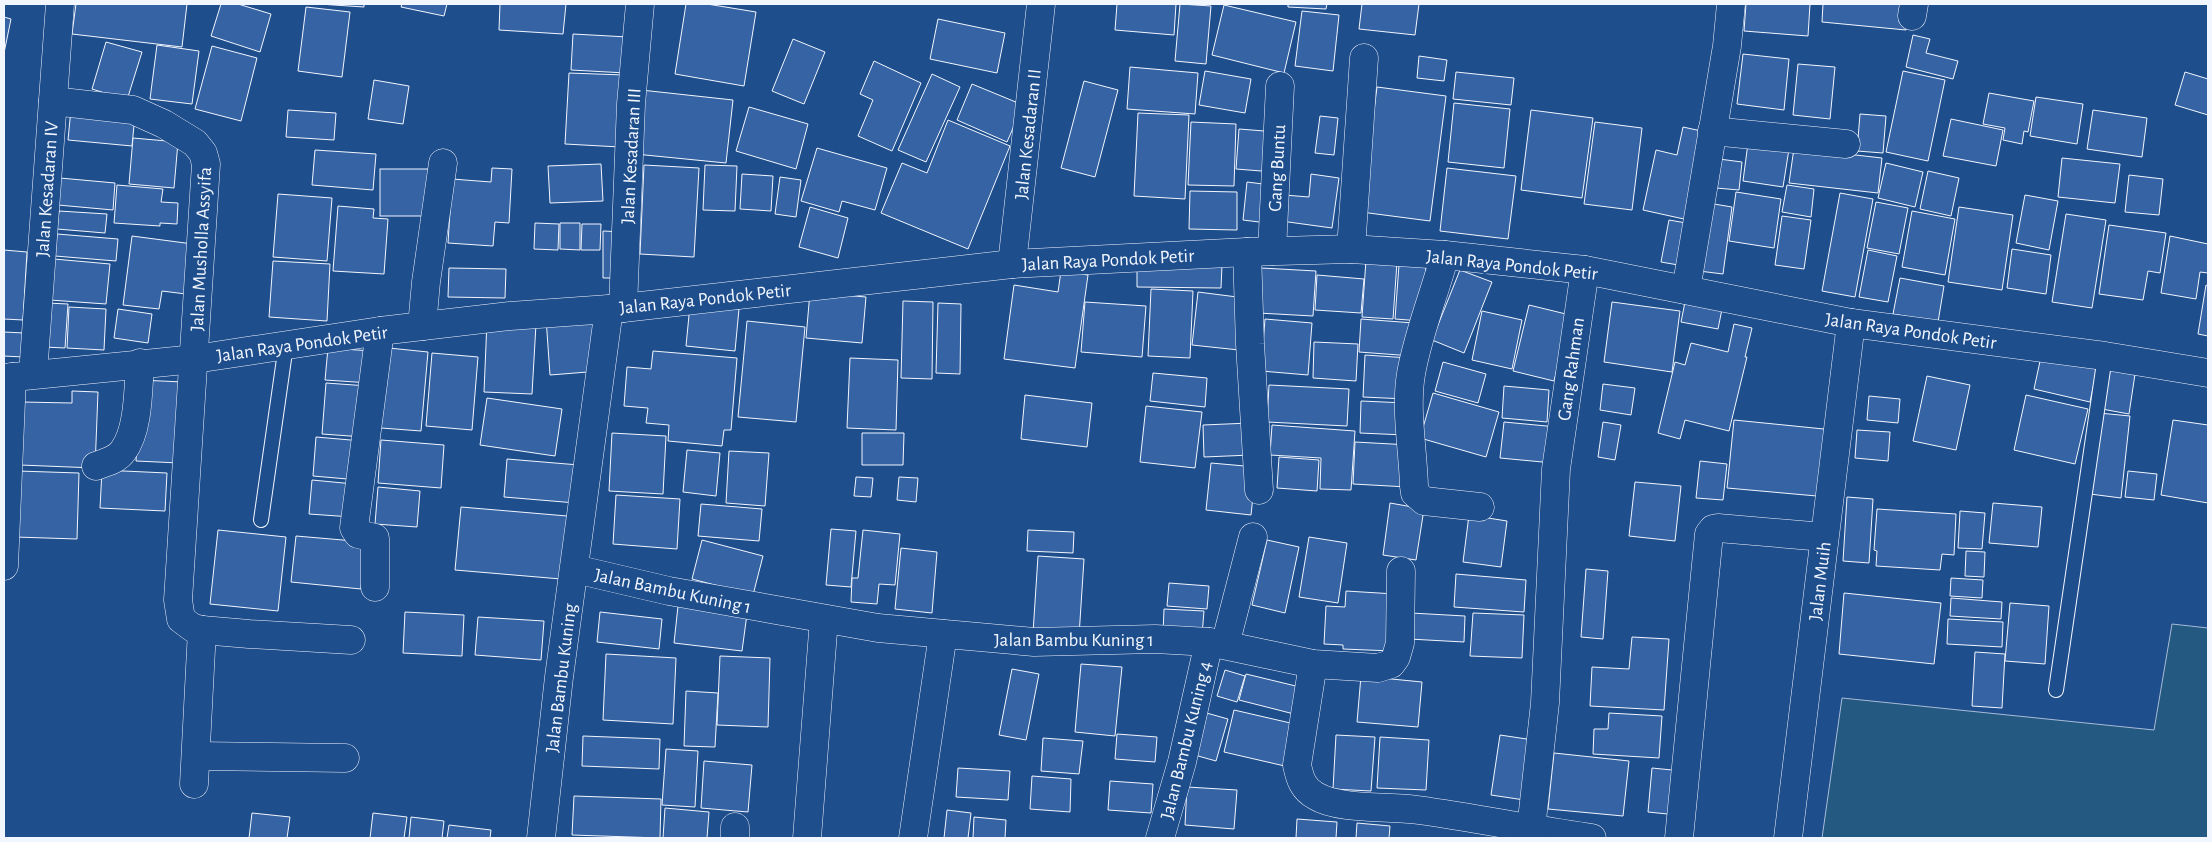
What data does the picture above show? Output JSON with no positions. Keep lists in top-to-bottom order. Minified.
{"streets":{"street":["Jalan Kesadaran II","Jalan Kesadaran III","Gang Buntu","Jalan Kesadaran IV","Jalan Musholla Assyifa","Jalan Raya Pondok Petir","Gang Rahman","Jalan Muih","Jalan Bambu Kuning 1","Jalan Bambu Kuning","Jalan Bambu Kuning 4"]},"crossings":[["Jalan Kesadaran II","Jalan Raya Pondok Petir"],["Jalan Kesadaran III","Jalan Raya Pondok Petir"],["Jalan Kesadaran III","Jalan Bambu Kuning"],["Gang Buntu","Jalan Raya Pondok Petir"],["Jalan Kesadaran IV","Jalan Musholla Assyifa"],["Jalan Kesadaran IV","Jalan Raya Pondok Petir"],["Jalan Musholla Assyifa","Jalan Raya Pondok Petir"],["Jalan Raya Pondok Petir","Gang Rahman"],["Jalan Raya Pondok Petir","Jalan Muih"],["Jalan Raya Pondok Petir","Jalan Bambu Kuning"],["Jalan Bambu Kuning 1","Jalan Bambu Kuning"],["Jalan Bambu Kuning 1","Jalan Bambu Kuning 4"]]}
